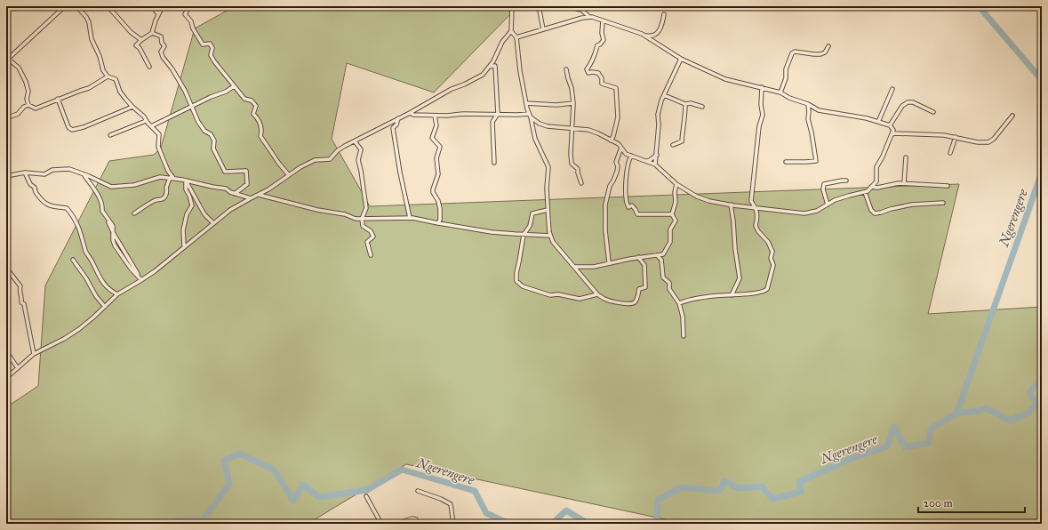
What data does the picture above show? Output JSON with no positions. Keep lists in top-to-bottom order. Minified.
{"water":["Ngerengere"],"scale_bar":"200 m"}
